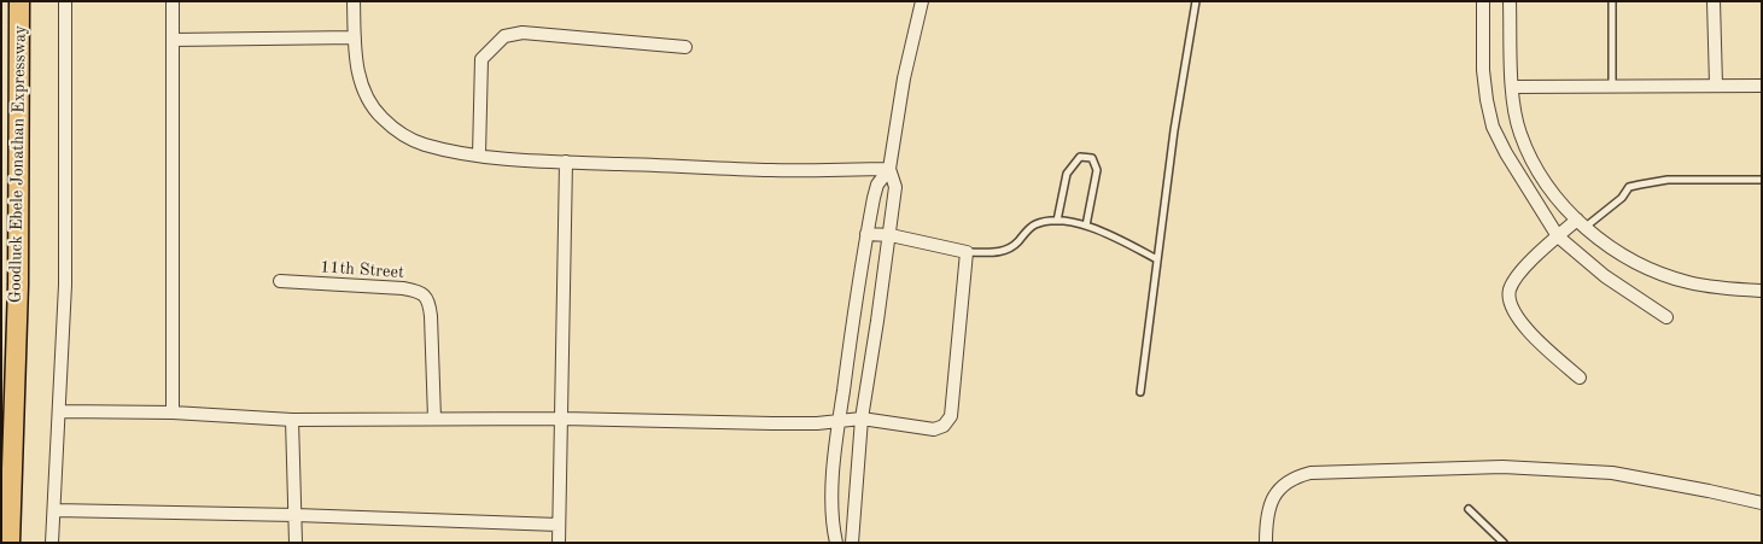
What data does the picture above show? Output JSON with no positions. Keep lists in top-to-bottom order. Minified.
{"streets":{"main road":["Goodluck Ebele Jonathan Expressway"],"street":["11th Street"]}}
